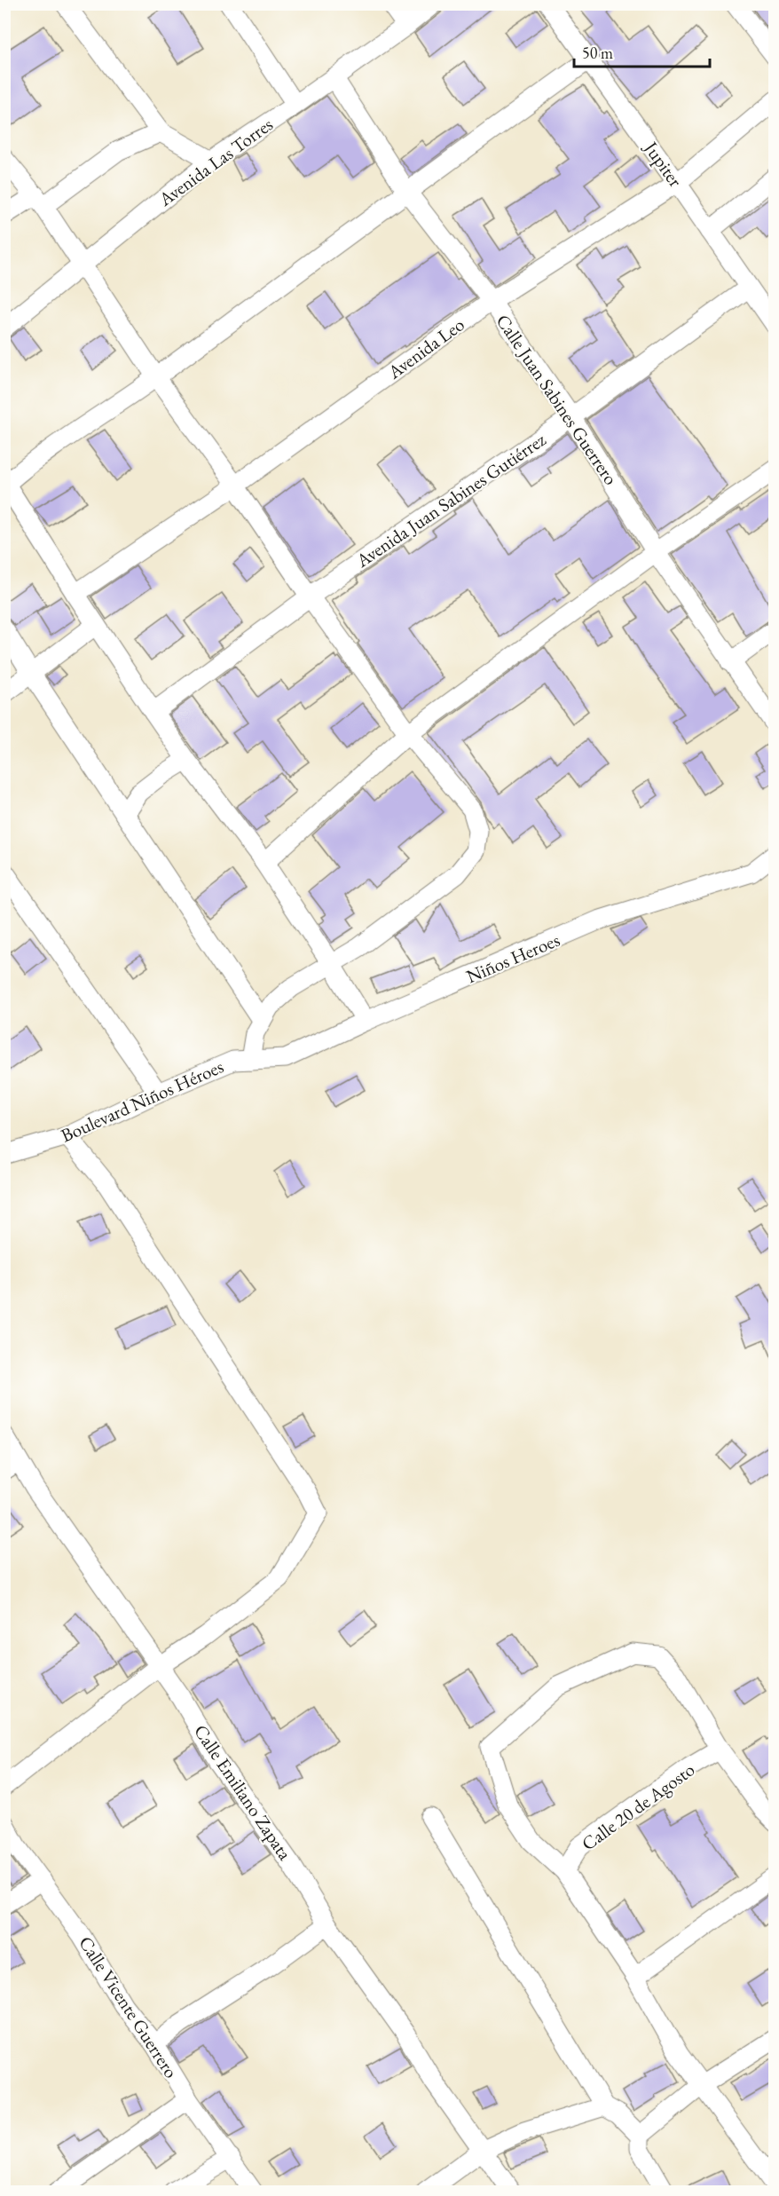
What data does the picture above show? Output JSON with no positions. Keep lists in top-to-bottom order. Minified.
{"streets":{"street":["Avenida Las Torres","Jupiter","Avenida Leo","Calle Juan Sabines Guerrero","Avenida Juan Sabines Gutiérrez","Niños Heroes","Boulevard Niños Héroes","Calle Emiliano Zapata","Calle 20 de Agosto","Calle Vicente Guerrero"]},"crossings":[["Avenida Las Torres","Calle Juan Sabines Guerrero"],["Jupiter","Avenida Leo"],["Jupiter","Avenida Juan Sabines Gutiérrez"],["Avenida Leo","Calle Juan Sabines Guerrero"],["Calle Juan Sabines Guerrero","Avenida Juan Sabines Gutiérrez"],["Niños Heroes","Boulevard Niños Héroes"]],"scale_bar":"50 m"}
